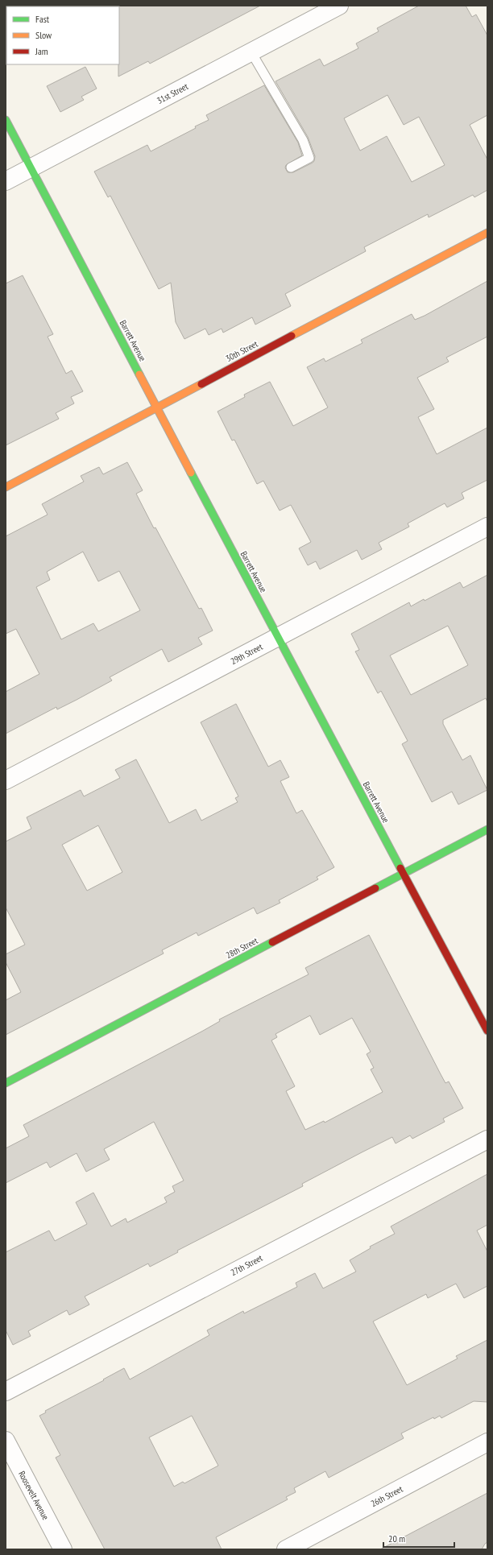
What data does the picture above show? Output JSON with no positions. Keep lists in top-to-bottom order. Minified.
{"streets":{"street":["31st Street","Barrett Avenue","30th Street","29th Street","28th Street","27th Street","Roosevelt Avenue","26th Street"]},"crossings":[["31st Street","Barrett Avenue"],["Barrett Avenue","30th Street"],["Barrett Avenue","29th Street"],["Barrett Avenue","28th Street"]],"legend":["Fast","Slow","Jam"],"scale_bar":"20 m"}
